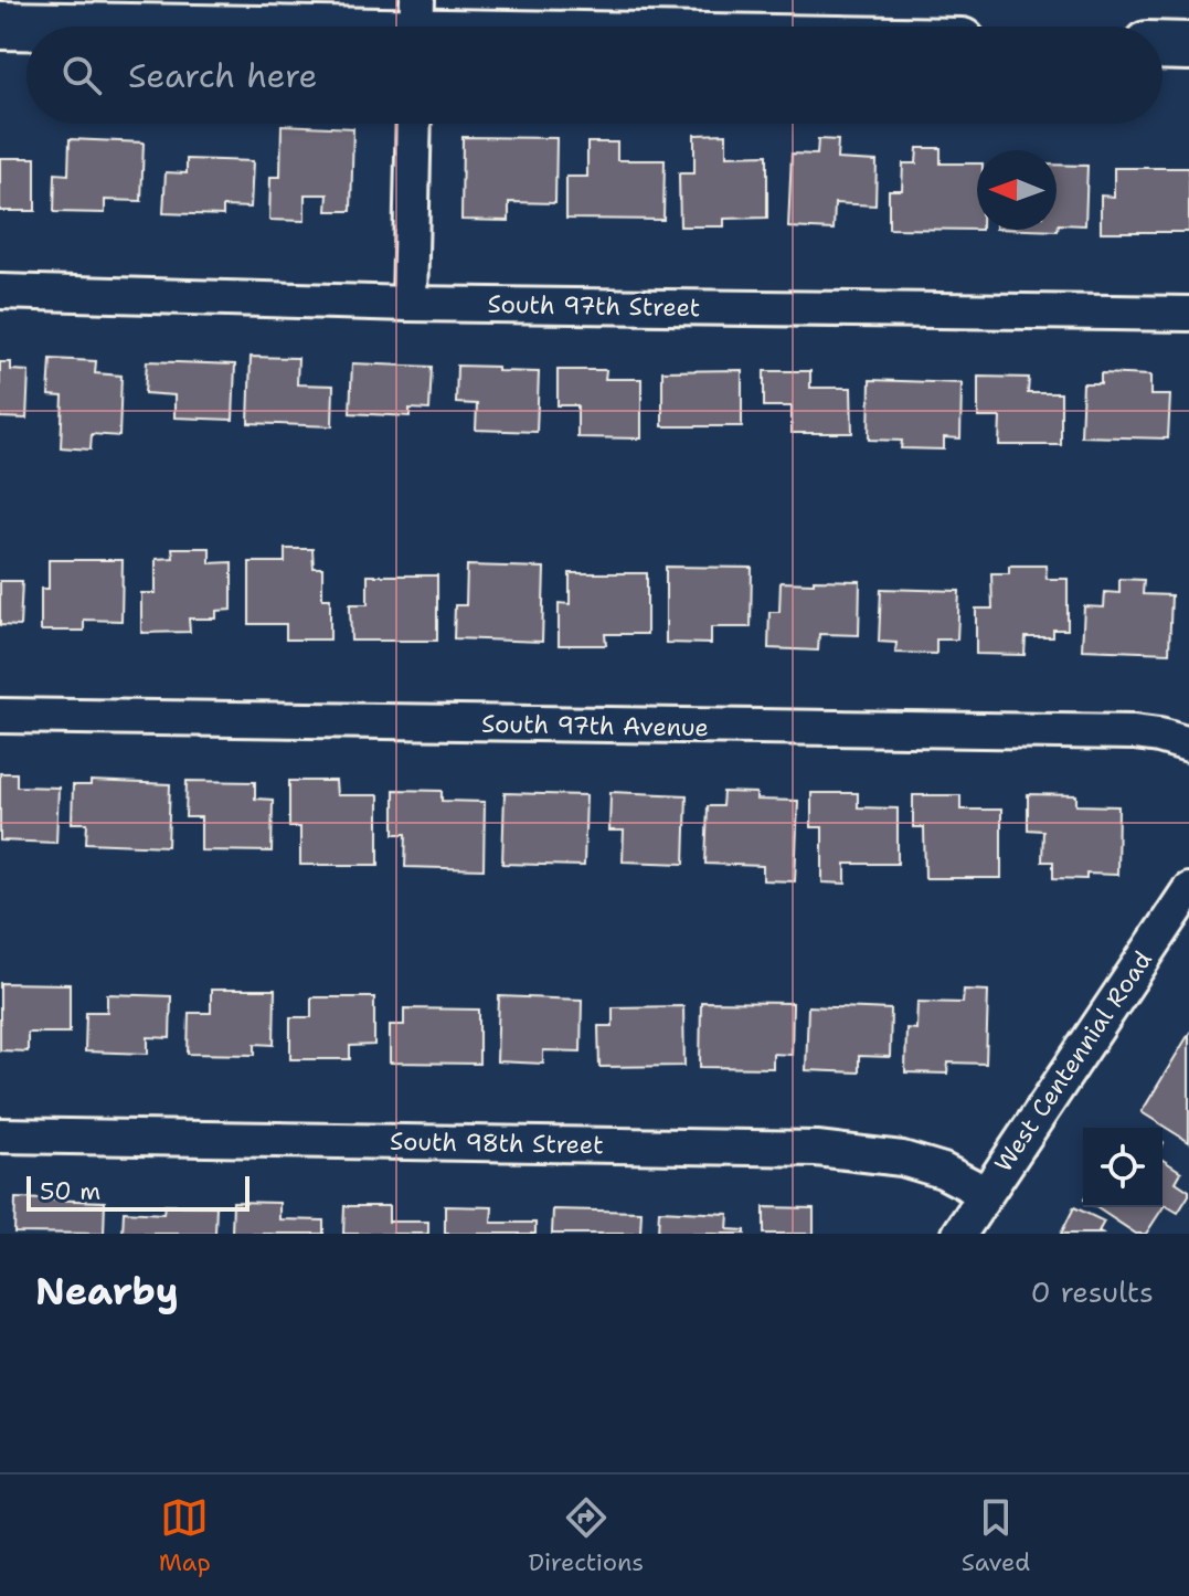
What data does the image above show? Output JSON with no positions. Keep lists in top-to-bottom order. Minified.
{"streets":{"street":["South 97th Street","South 97th Avenue","West Centennial Road","South 98th Street"]},"crossings":[["West Centennial Road","South 98th Street"]],"scale_bar":"50 m","north":"left","page":{"search":"Search here","scale":"50 m","heading":["Nearby","0 results"],"nav":["Map","Directions","Saved"]}}
